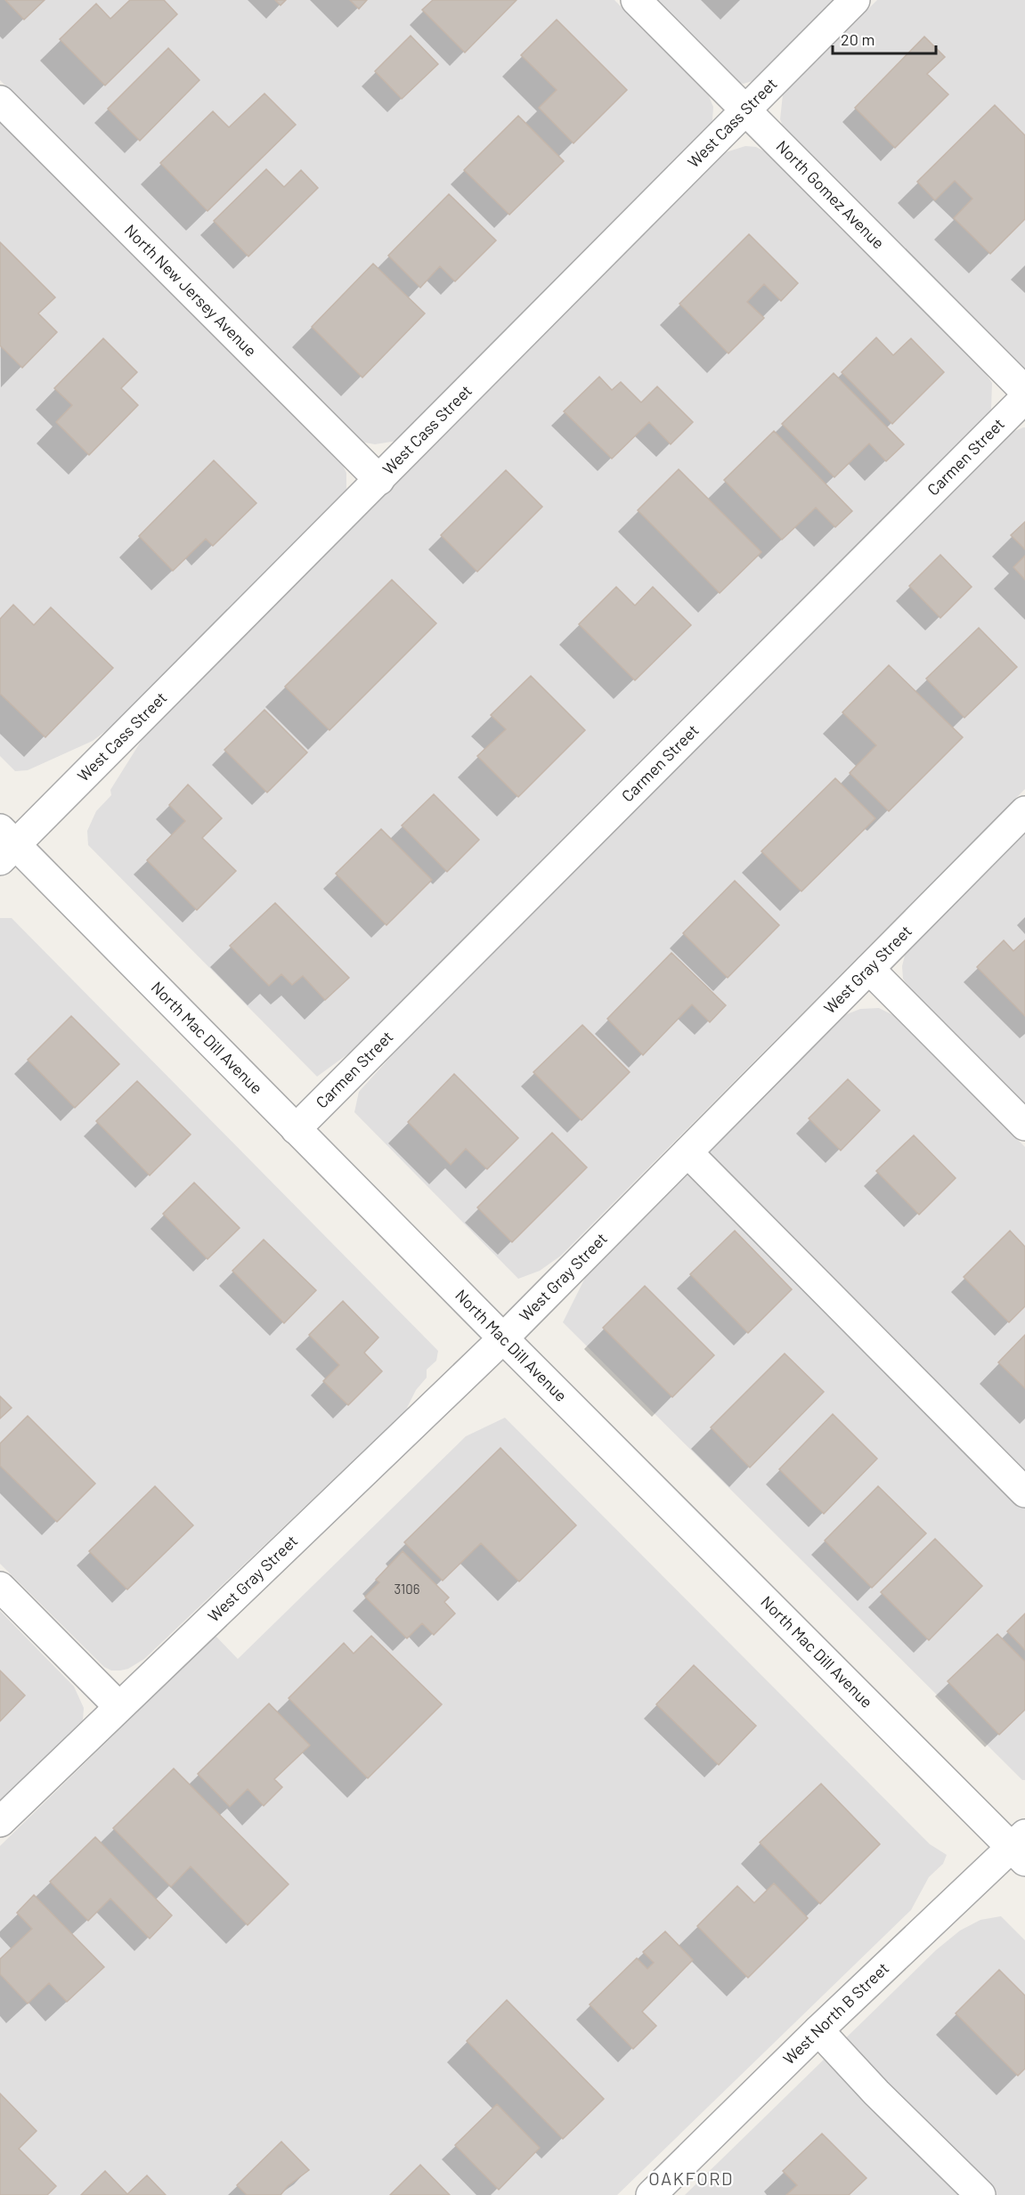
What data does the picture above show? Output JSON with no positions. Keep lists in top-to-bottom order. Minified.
{"streets":{"street":["West Cass Street","North Gomez Avenue","North New Jersey Avenue","Carmen Street","West Gray Street","North Mac Dill Avenue","West North B Street"]},"crossings":[["West Cass Street","North Gomez Avenue"],["West Cass Street","North New Jersey Avenue"],["West Cass Street","North Mac Dill Avenue"],["Carmen Street","North Mac Dill Avenue"],["West Gray Street","North Mac Dill Avenue"],["North Mac Dill Avenue","West North B Street"]],"districts":["OAKFORD"],"house_numbers":["3106"],"scale_bar":"20 m"}
